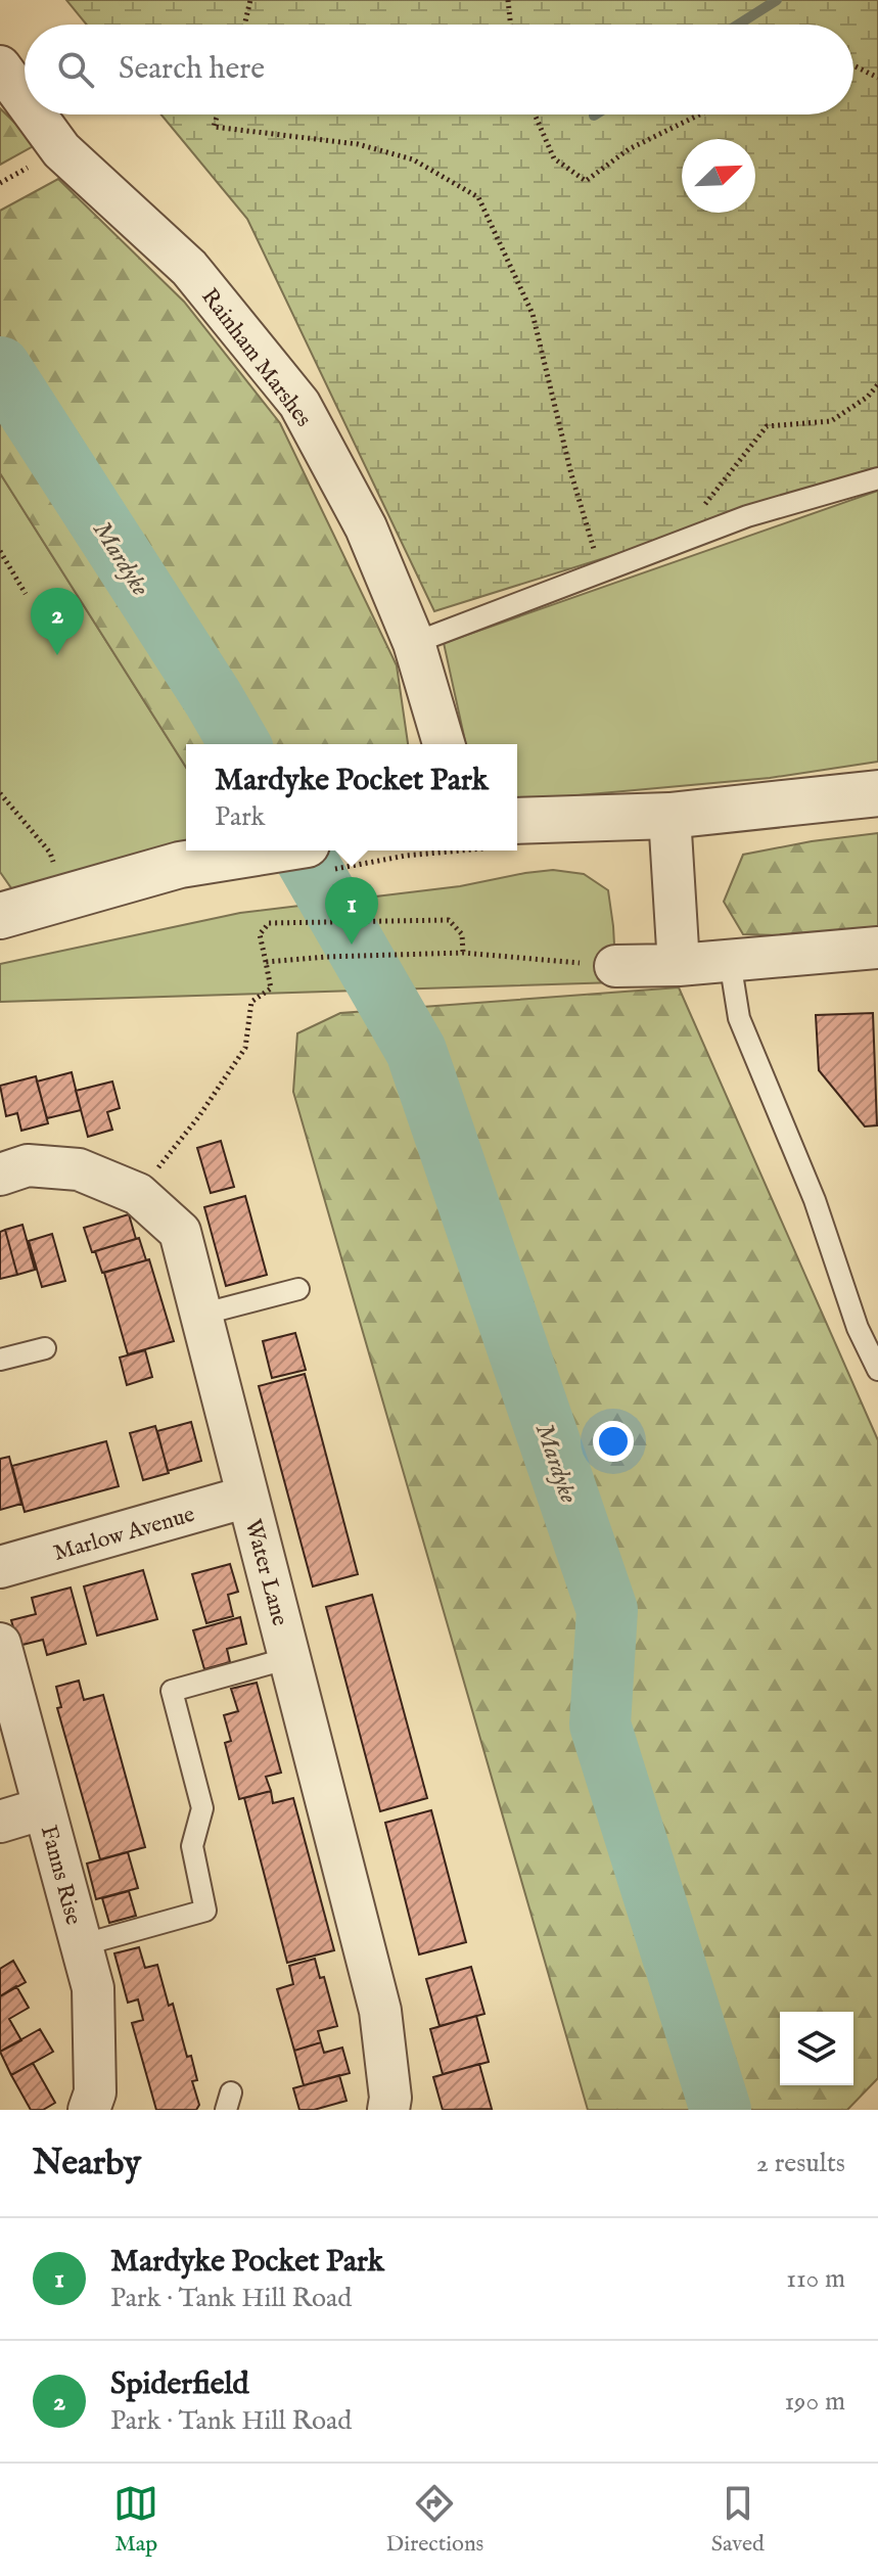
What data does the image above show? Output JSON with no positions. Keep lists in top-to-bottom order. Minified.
{"streets":{"street":["Rainham Marshes","Marlow Avenue","Water Lane","Fanns Rise"]},"crossings":[["Marlow Avenue","Water Lane"]],"water":["Mardyke"],"north":"top right","page":{"search":"Search here","pins":["2","1"],"popup":["Mardyke Pocket Park","Park"],"heading":["Nearby","2 results"],"list":[{"mark":"1","name":"Mardyke Pocket Park","note":"Park · Tank Hill Road","value":"110 m"},{"mark":"2","name":"Spiderfield","note":"Park · Tank Hill Road","value":"190 m"}],"nav":["Map","Directions","Saved"]}}
